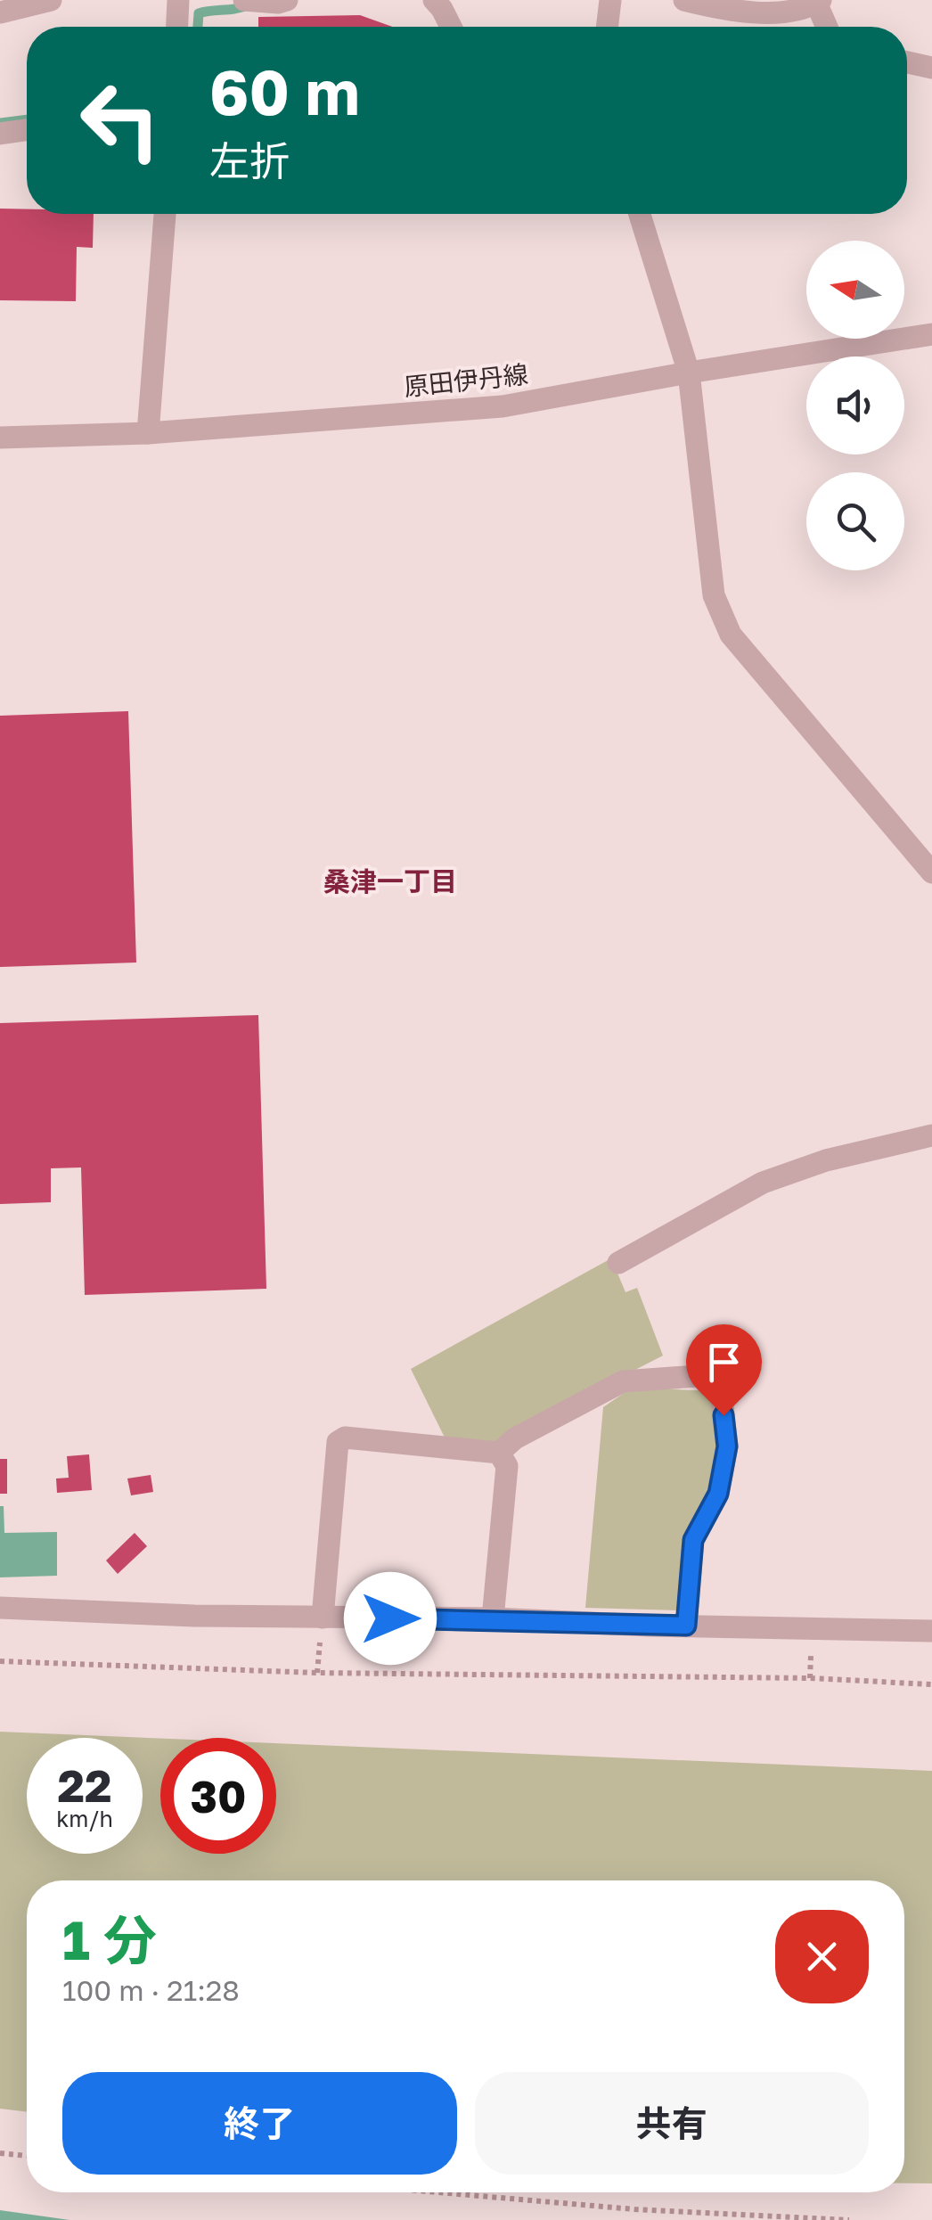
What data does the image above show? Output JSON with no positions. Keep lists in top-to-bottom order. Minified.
{"streets":{"street":["原田伊丹線"]},"districts":["桑津一丁目"],"north":"left","page":{"turn":["60 m","左折"],"speed":"22 km/h","limit":"30","heading":["1 分","100 m · 21:28"],"buttons":["終了","共有"]}}
